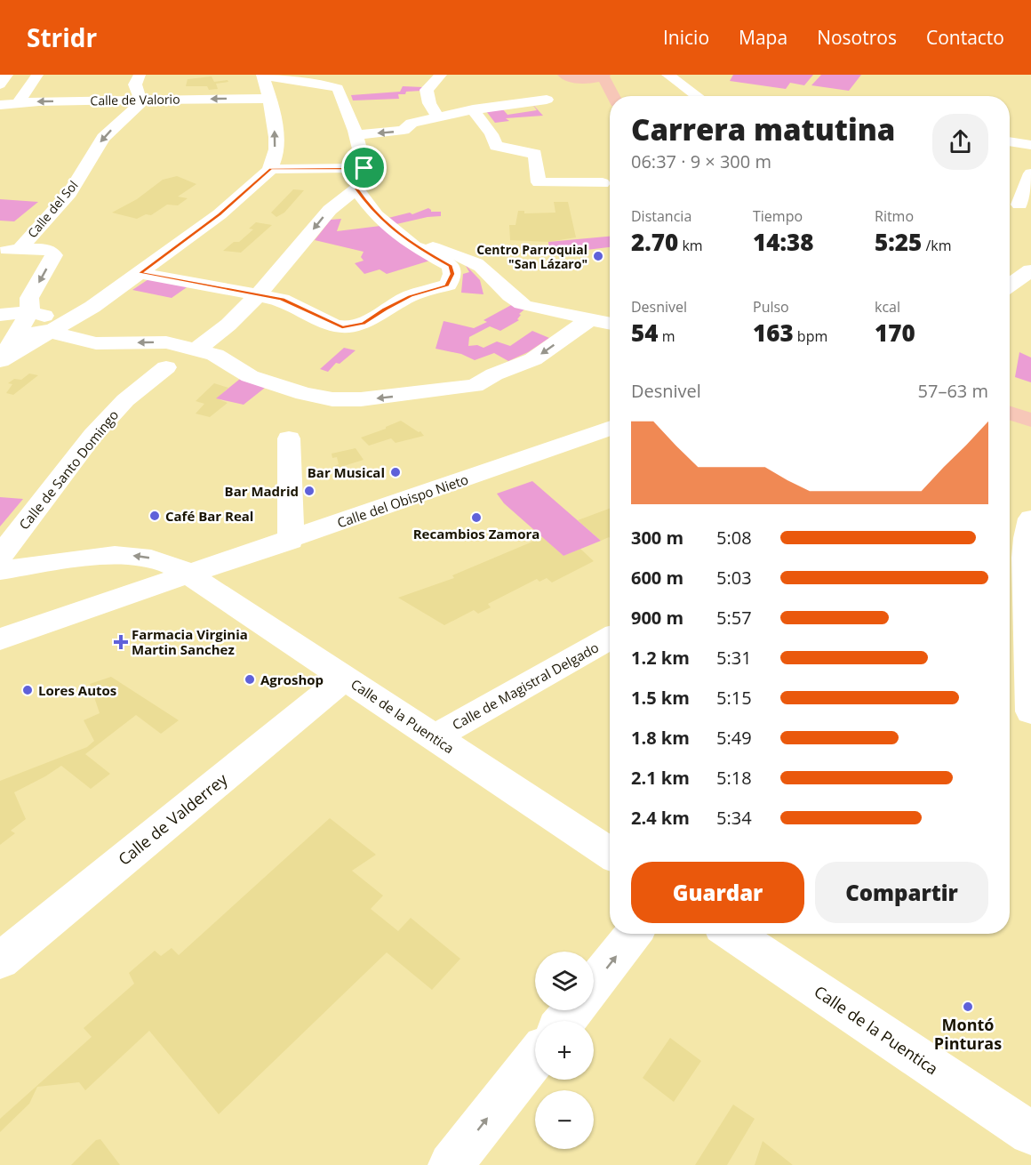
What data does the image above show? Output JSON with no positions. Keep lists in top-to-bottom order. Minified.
{"streets":{"street":["Calle de Valorio","Calle del Sol","Calle de Santo Domingo","Calle del Obispo Nieto","Calle de Magistral Delgado","Calle de la Puentica","Calle de Valderrey"]},"crossings":[["Calle de Valorio","Calle del Sol"],["Calle del Obispo Nieto","Calle de la Puentica"],["Calle de Magistral Delgado","Calle de la Puentica"],["Calle de la Puentica","Calle de Valderrey"]],"places":{"other":["Centro Parroquial \"San Lázaro\"","Bar Musical","Bar Madrid","Café Bar Real","Recambios Zamora","Agroshop","Lores Autos","Montó Pinturas"],"health":["Farmacia Virginia Martin Sanchez"]},"page":{"header":"Stridr","nav":["Inicio","Mapa","Nosotros","Contacto"],"heading":["Carrera matutina","06:37 · 9 × 300 m"],"stats":[["Distancia","2.70 km"],["Tiempo","14:38"],["Ritmo","5:25 /km"],["Desnivel","54 m"],["Pulso","163 bpm"],["kcal","170"]],"chart":["Desnivel","57–63 m"],"list":[{"name":"300 m","note":"5:08"},{"name":"600 m","note":"5:03"},{"name":"900 m","note":"5:57"},{"name":"1.2 km","note":"5:31"},{"name":"1.5 km","note":"5:15"},{"name":"1.8 km","note":"5:49"},{"name":"2.1 km","note":"5:18"},{"name":"2.4 km","note":"5:34"}],"buttons":["Guardar","Compartir"],"map_buttons":["+","−"]}}
